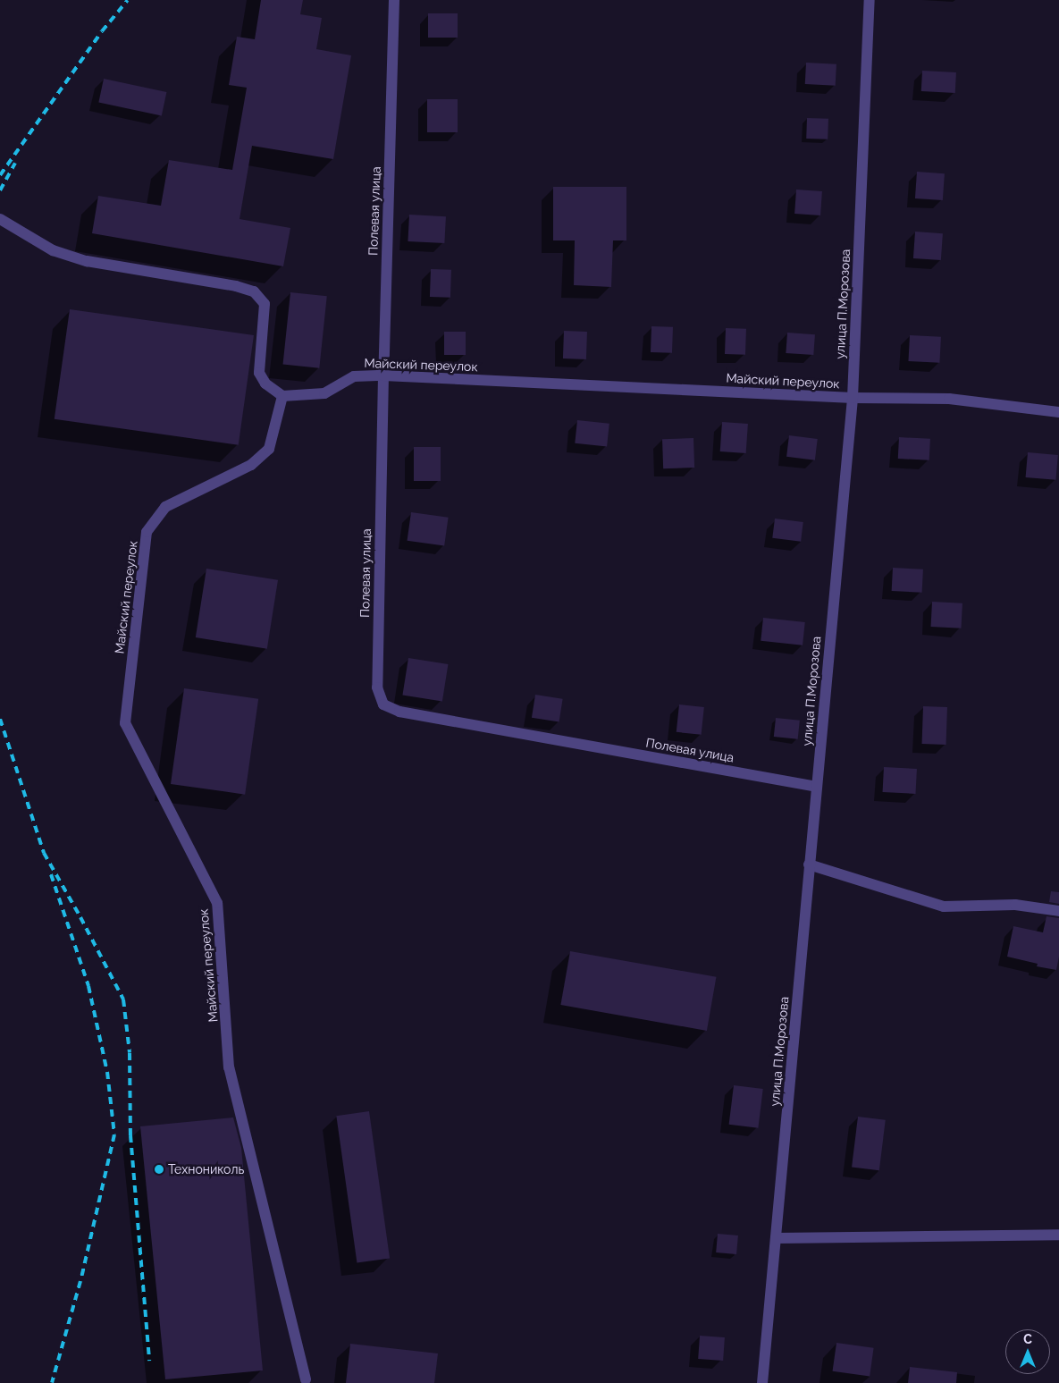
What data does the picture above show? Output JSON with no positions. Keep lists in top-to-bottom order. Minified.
{"streets":{"street":["Полевая улица","улица П.Морозова","Майский переулок"]},"crossings":[["Полевая улица","улица П.Морозова"],["Полевая улица","Майский переулок"],["улица П.Морозова","Майский переулок"]],"places":["Технониколь"],"north":"top"}
